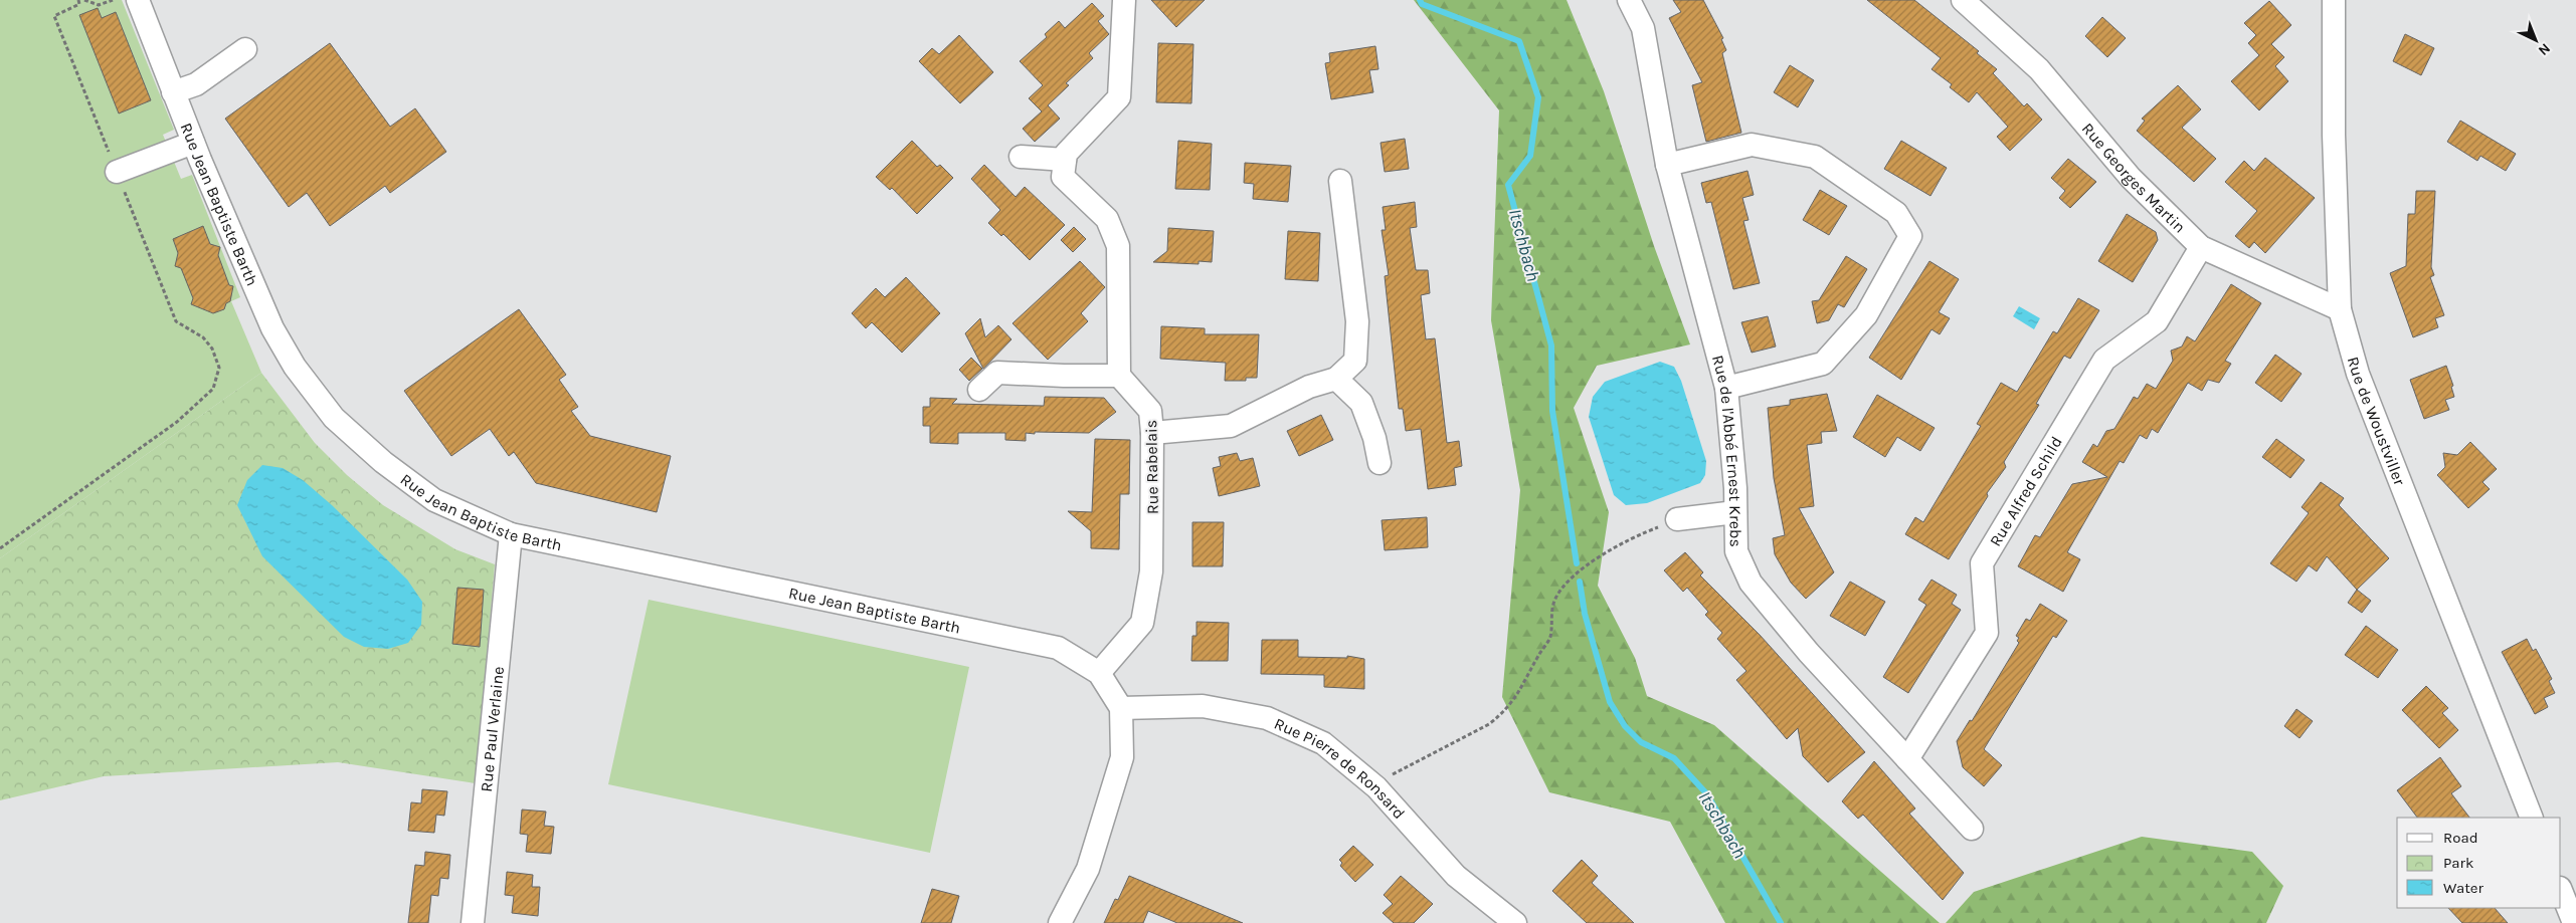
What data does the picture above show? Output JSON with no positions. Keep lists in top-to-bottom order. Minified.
{"streets":{"street":["Rue Georges Martin","Rue Jean Baptiste Barth","Rue de Woustviller","Rue de l'Abbé Ernest Krebs","Rue Rabelais","Rue Alfred Schild","Rue Paul Verlaine","Rue Pierre de Ronsard"]},"crossings":[["Rue Georges Martin","Rue de Woustviller"],["Rue Georges Martin","Rue Alfred Schild"],["Rue Jean Baptiste Barth","Rue Rabelais"],["Rue Jean Baptiste Barth","Rue Paul Verlaine"],["Rue de l'Abbé Ernest Krebs","Rue Alfred Schild"]],"water":["Itschbach"],"legend":["Road","Park","Water"],"north":"bottom right"}
